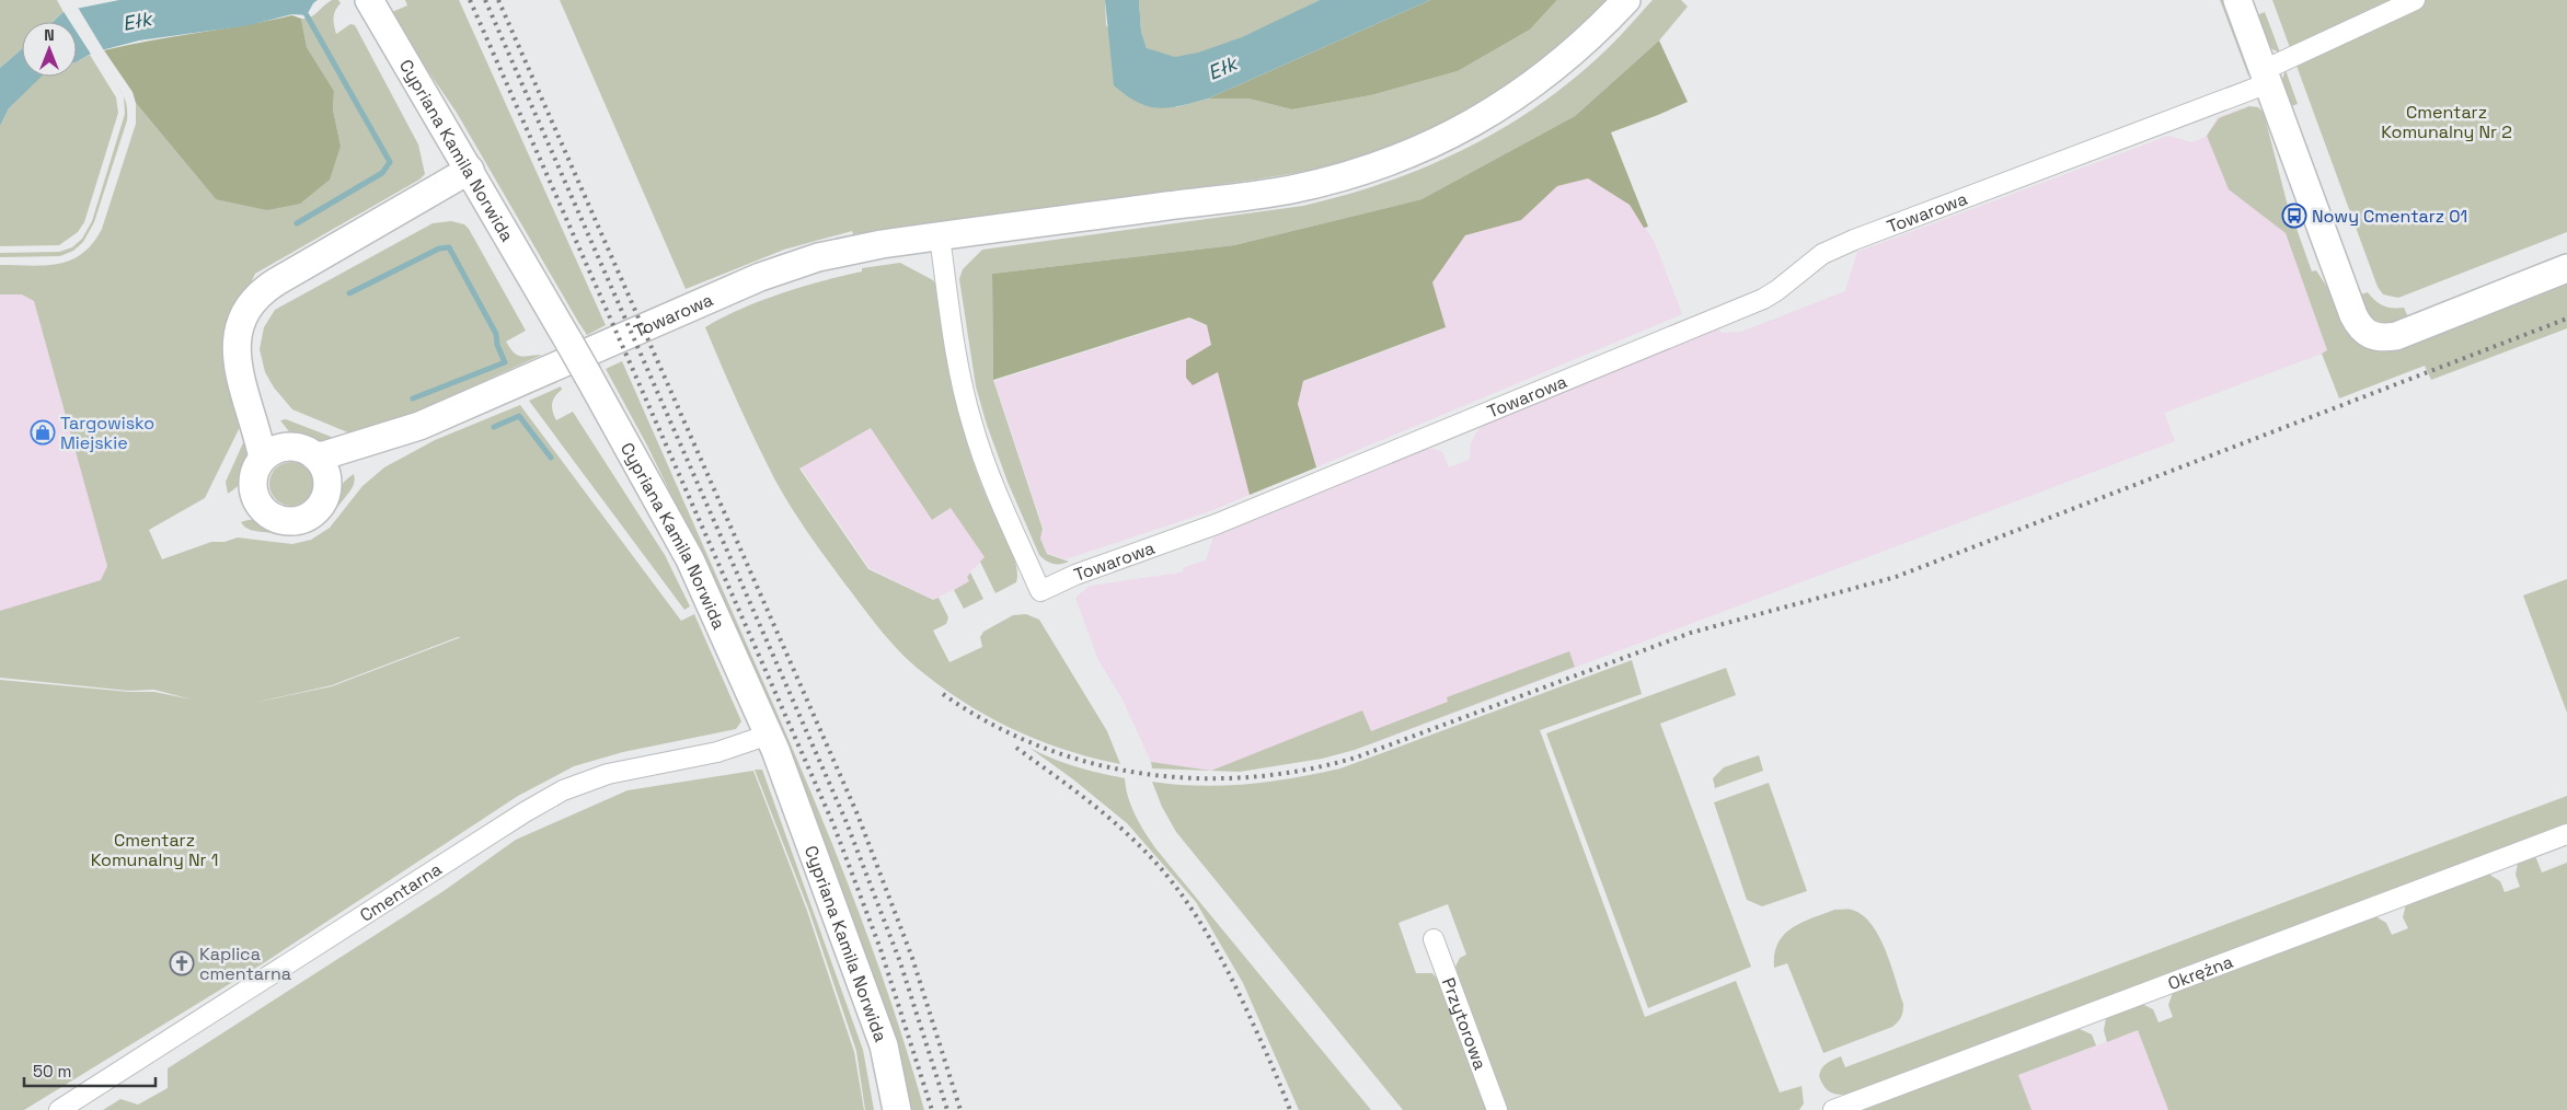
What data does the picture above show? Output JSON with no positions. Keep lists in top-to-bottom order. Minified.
{"streets":{"street":["Cypriana Kamila Norwida","Towarowa","Cmentarna","Okrężna","Przytorowa"]},"crossings":[["Cypriana Kamila Norwida","Cmentarna"]],"water":["Ełk"],"parks":["Cmentarz Komunalny Nr 2","Cmentarz Komunalny Nr 1"],"places":{"bus stop":["Nowy Cmentarz 01"],"shop":["Targowisko Miejskie"],"church":["Kaplica cmentarna"]},"scale_bar":"50 m","north":"top"}
